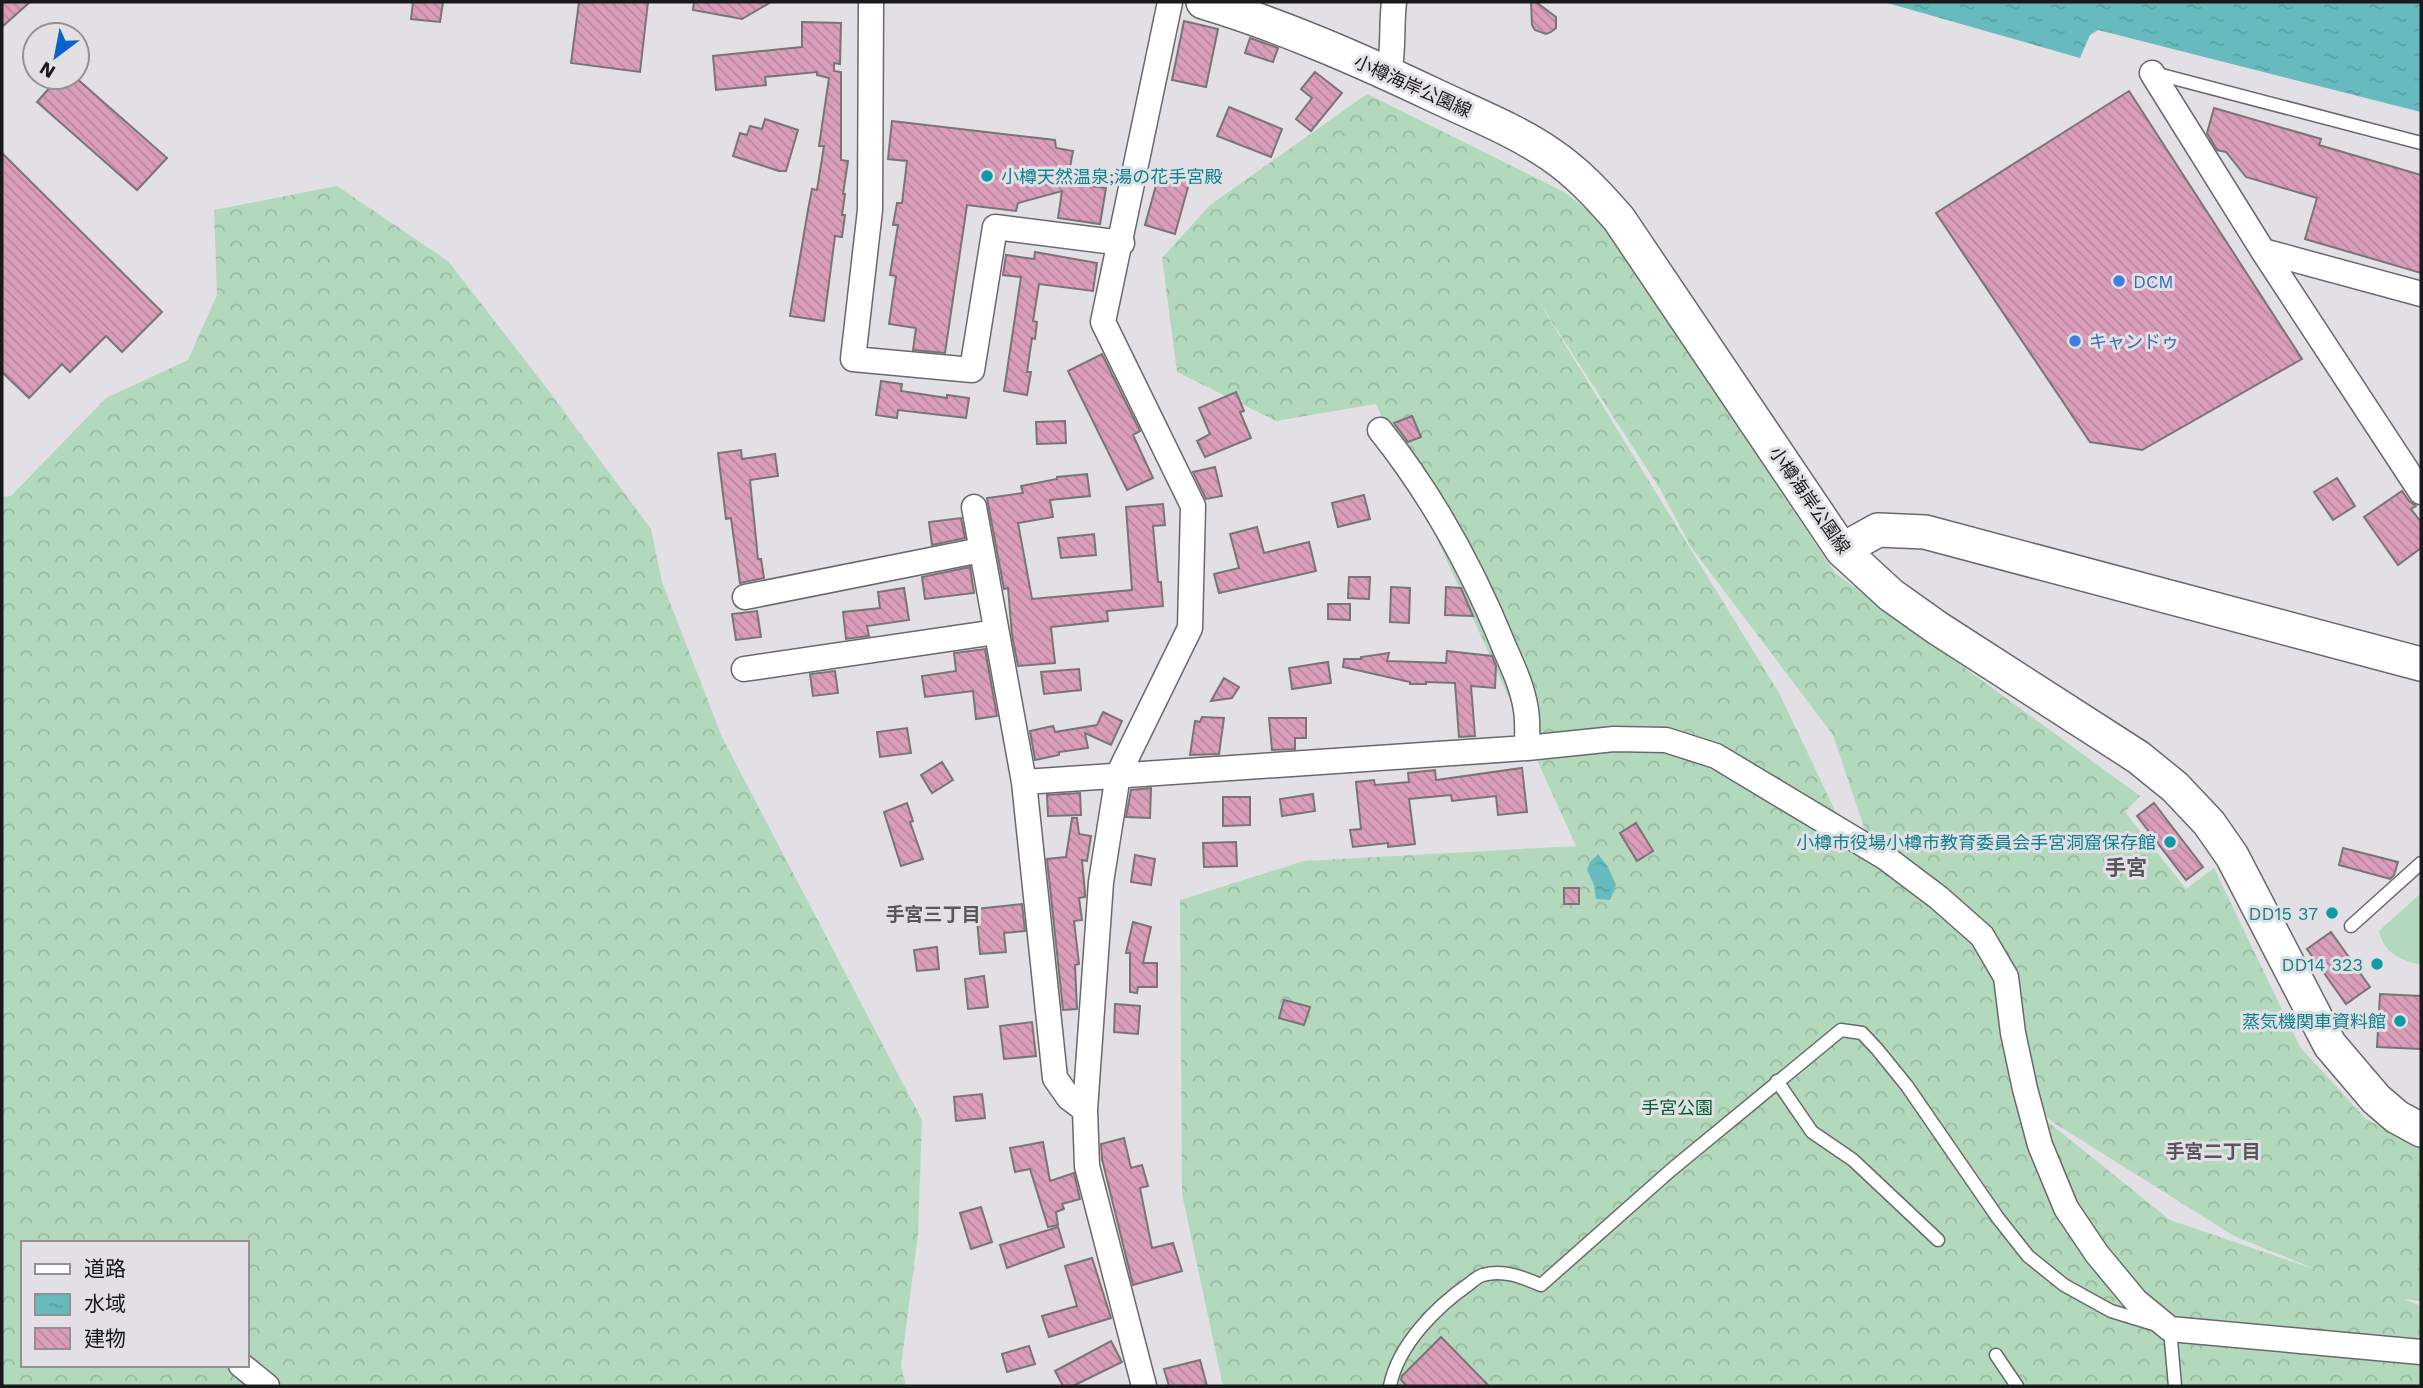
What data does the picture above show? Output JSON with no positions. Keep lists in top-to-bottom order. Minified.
{"streets":{"main road":["小樽海岸公園線"]},"districts":["手宮","手宮三丁目","手宮二丁目"],"parks":["手宮公園"],"places":["小樽天然温泉;湯の花手宮殿","DCM","キャンドゥ","小樽市役場小樽市教育委員会手宮洞窟保存館","DD15 37","DD14 323","蒸気機関車資料館"],"legend":["道路","水域","建物"],"north":"bottom left"}
